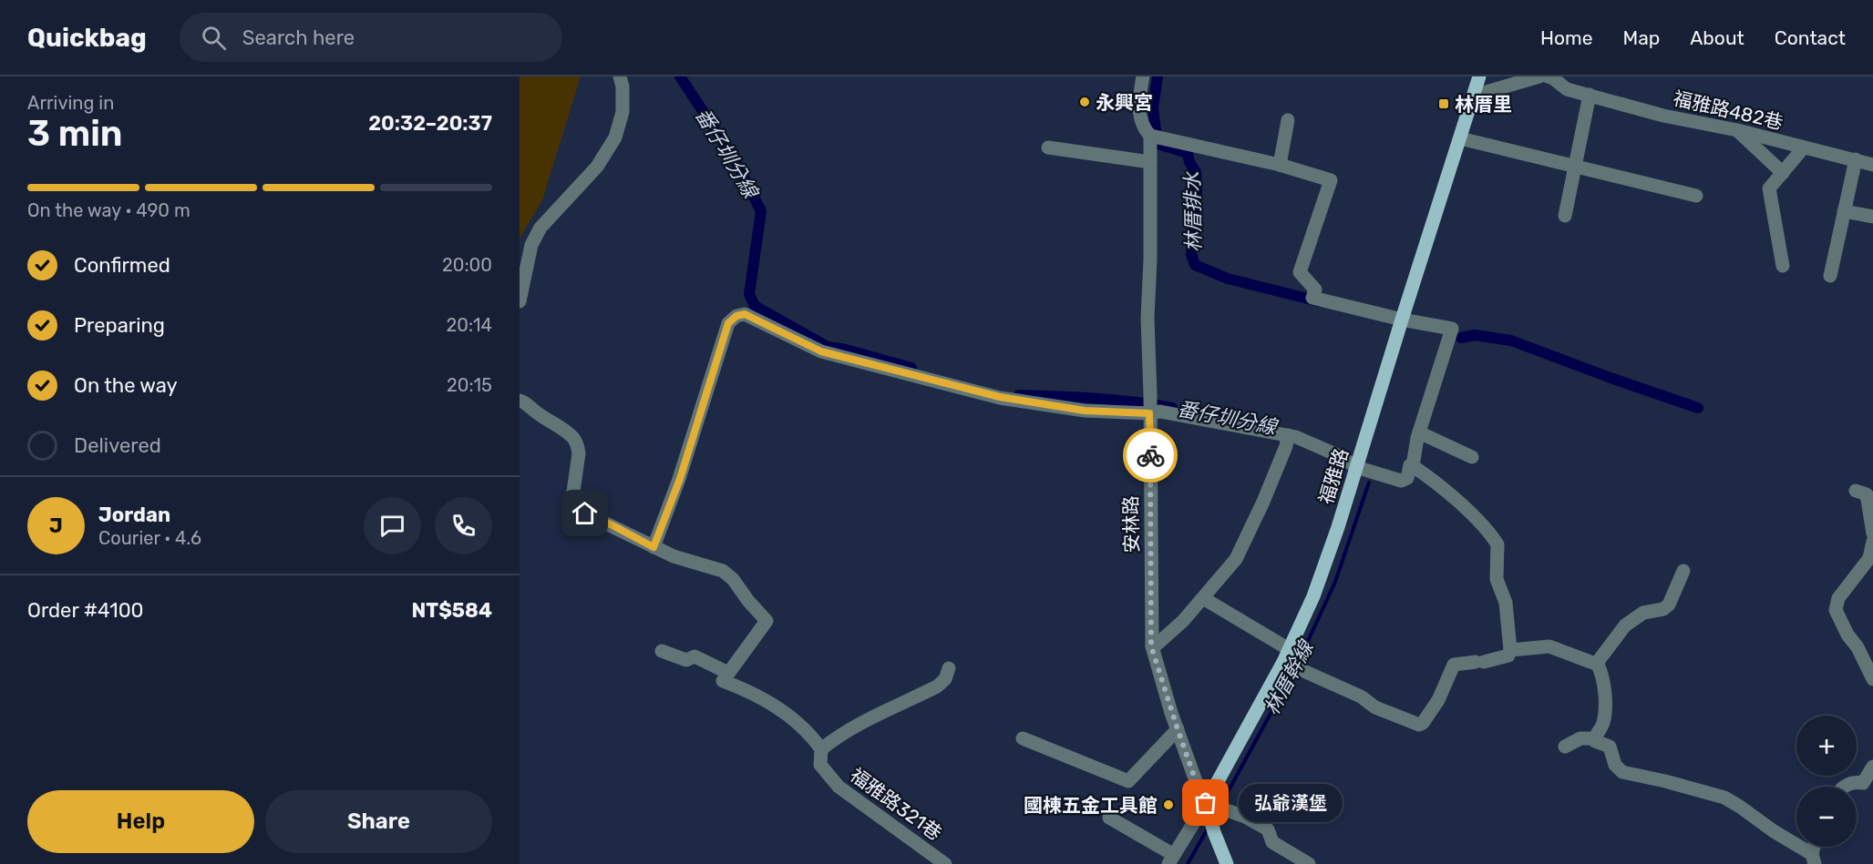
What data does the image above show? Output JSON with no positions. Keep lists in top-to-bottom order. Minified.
{"streets":{"main road":["福雅路","安林路"],"street":["福雅路482巷","福雅路321巷"]},"crossings":[["福雅路","安林路"]],"water":["番仔圳分線","林厝排水","林厝幹線"],"places":{"other":["永興宮","弘爺漢堡","國棟五金工具館"],"transit":["林厝里"]},"page":{"header":"Quickbag","search":"Search here","nav":["Home","Map","About","Contact"],"heading":["3 min","Arriving in","20:32–20:37"],"panel":["Jordan","Courier · 4.6","Order #4100","NT$584"],"bar":"On the way · 490 m","list":[["Confirmed","20:00"],["Preparing","20:14"],["On the way","20:15"],"Delivered"],"round":"J","map_buttons":["+","−"],"buttons":["Help","Share"],"bubble":"弘爺漢堡"}}
